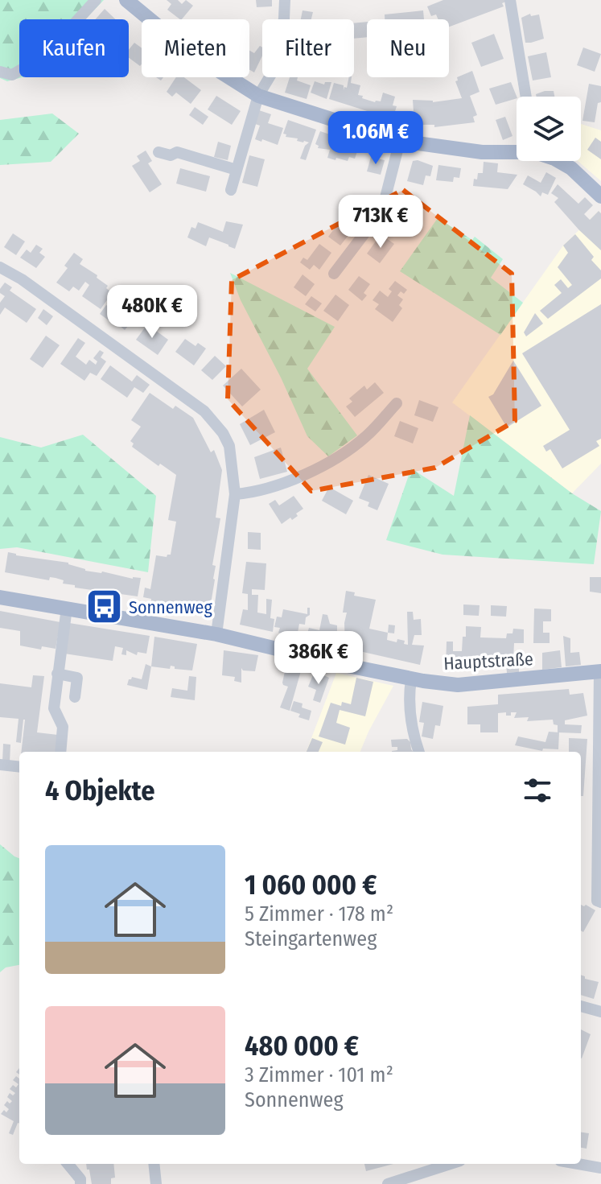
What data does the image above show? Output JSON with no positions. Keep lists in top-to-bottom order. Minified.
{"streets":{"main road":["Hauptstraße"]},"places":{"bus stop":["Sonnenweg"]},"page":{"chip":["Kaufen","Mieten","Filter","Neu"],"price":["1.06M €","713K €","480K €","386K €"],"heading":"4 Objekte","list":[{"name":"1 060 000 €","note":"5 Zimmer · 178 m² · Steingartenweg"},{"name":"480 000 €","note":"3 Zimmer · 101 m² · Sonnenweg"}]}}
